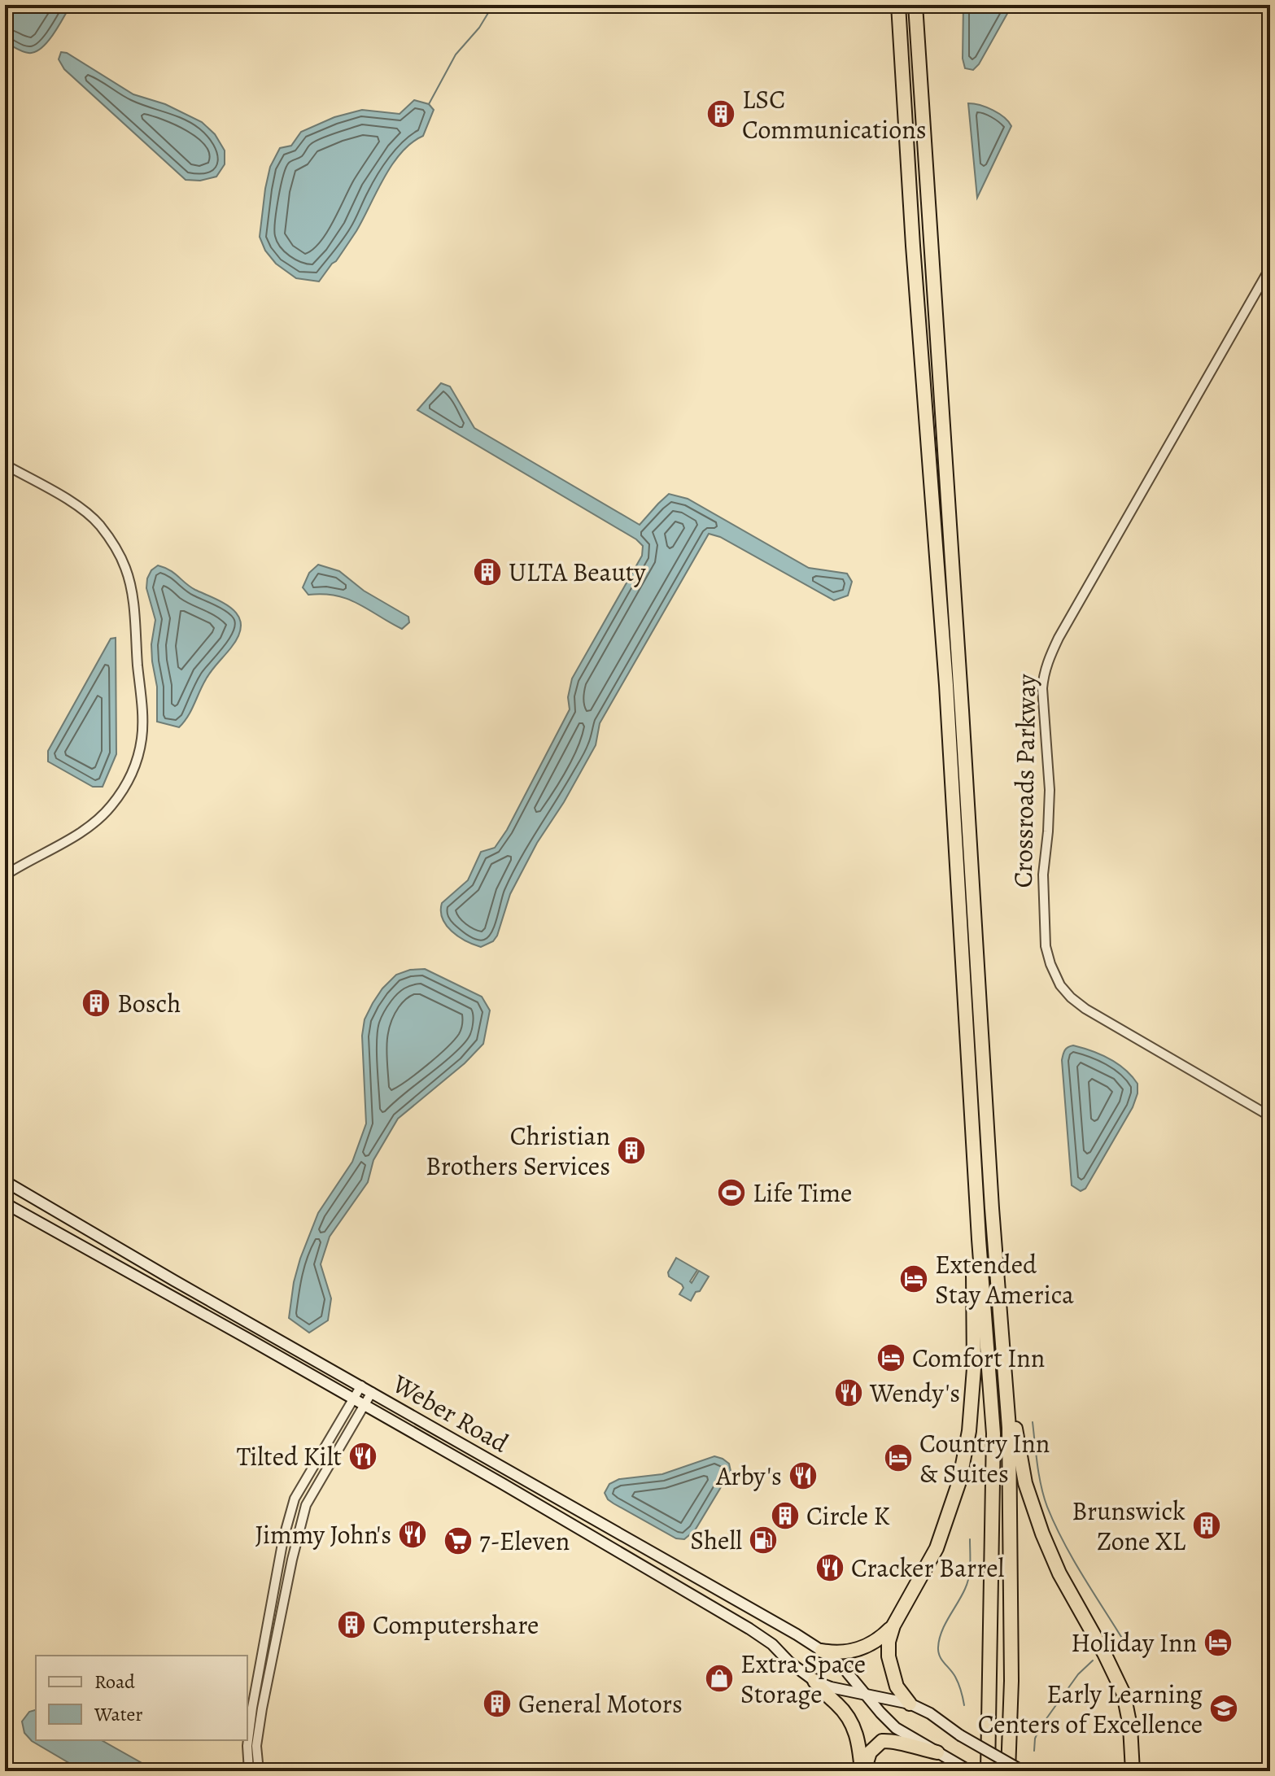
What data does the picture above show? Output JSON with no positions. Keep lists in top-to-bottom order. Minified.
{"streets":{"main road":["Weber Road"],"street":["Crossroads Parkway"]},"places":{"building":["LSC Communications","ULTA Beauty","Bosch","Christian Brothers Services","Circle K","Brunswick Zone XL","Computershare","General Motors"],"sports":["Life Time"],"hotel":["Extended Stay America","Comfort Inn","Country Inn & Suites","Holiday Inn"],"restaurant":["Wendy's","Tilted Kilt","Arby's","Jimmy John's","Cracker Barrel"],"fuel station":["Shell"],"supermarket":["7-Eleven"],"shop":["Extra Space Storage"],"school or university":["Early Learning Centers of Excellence"]},"legend":["Road","Water"]}
